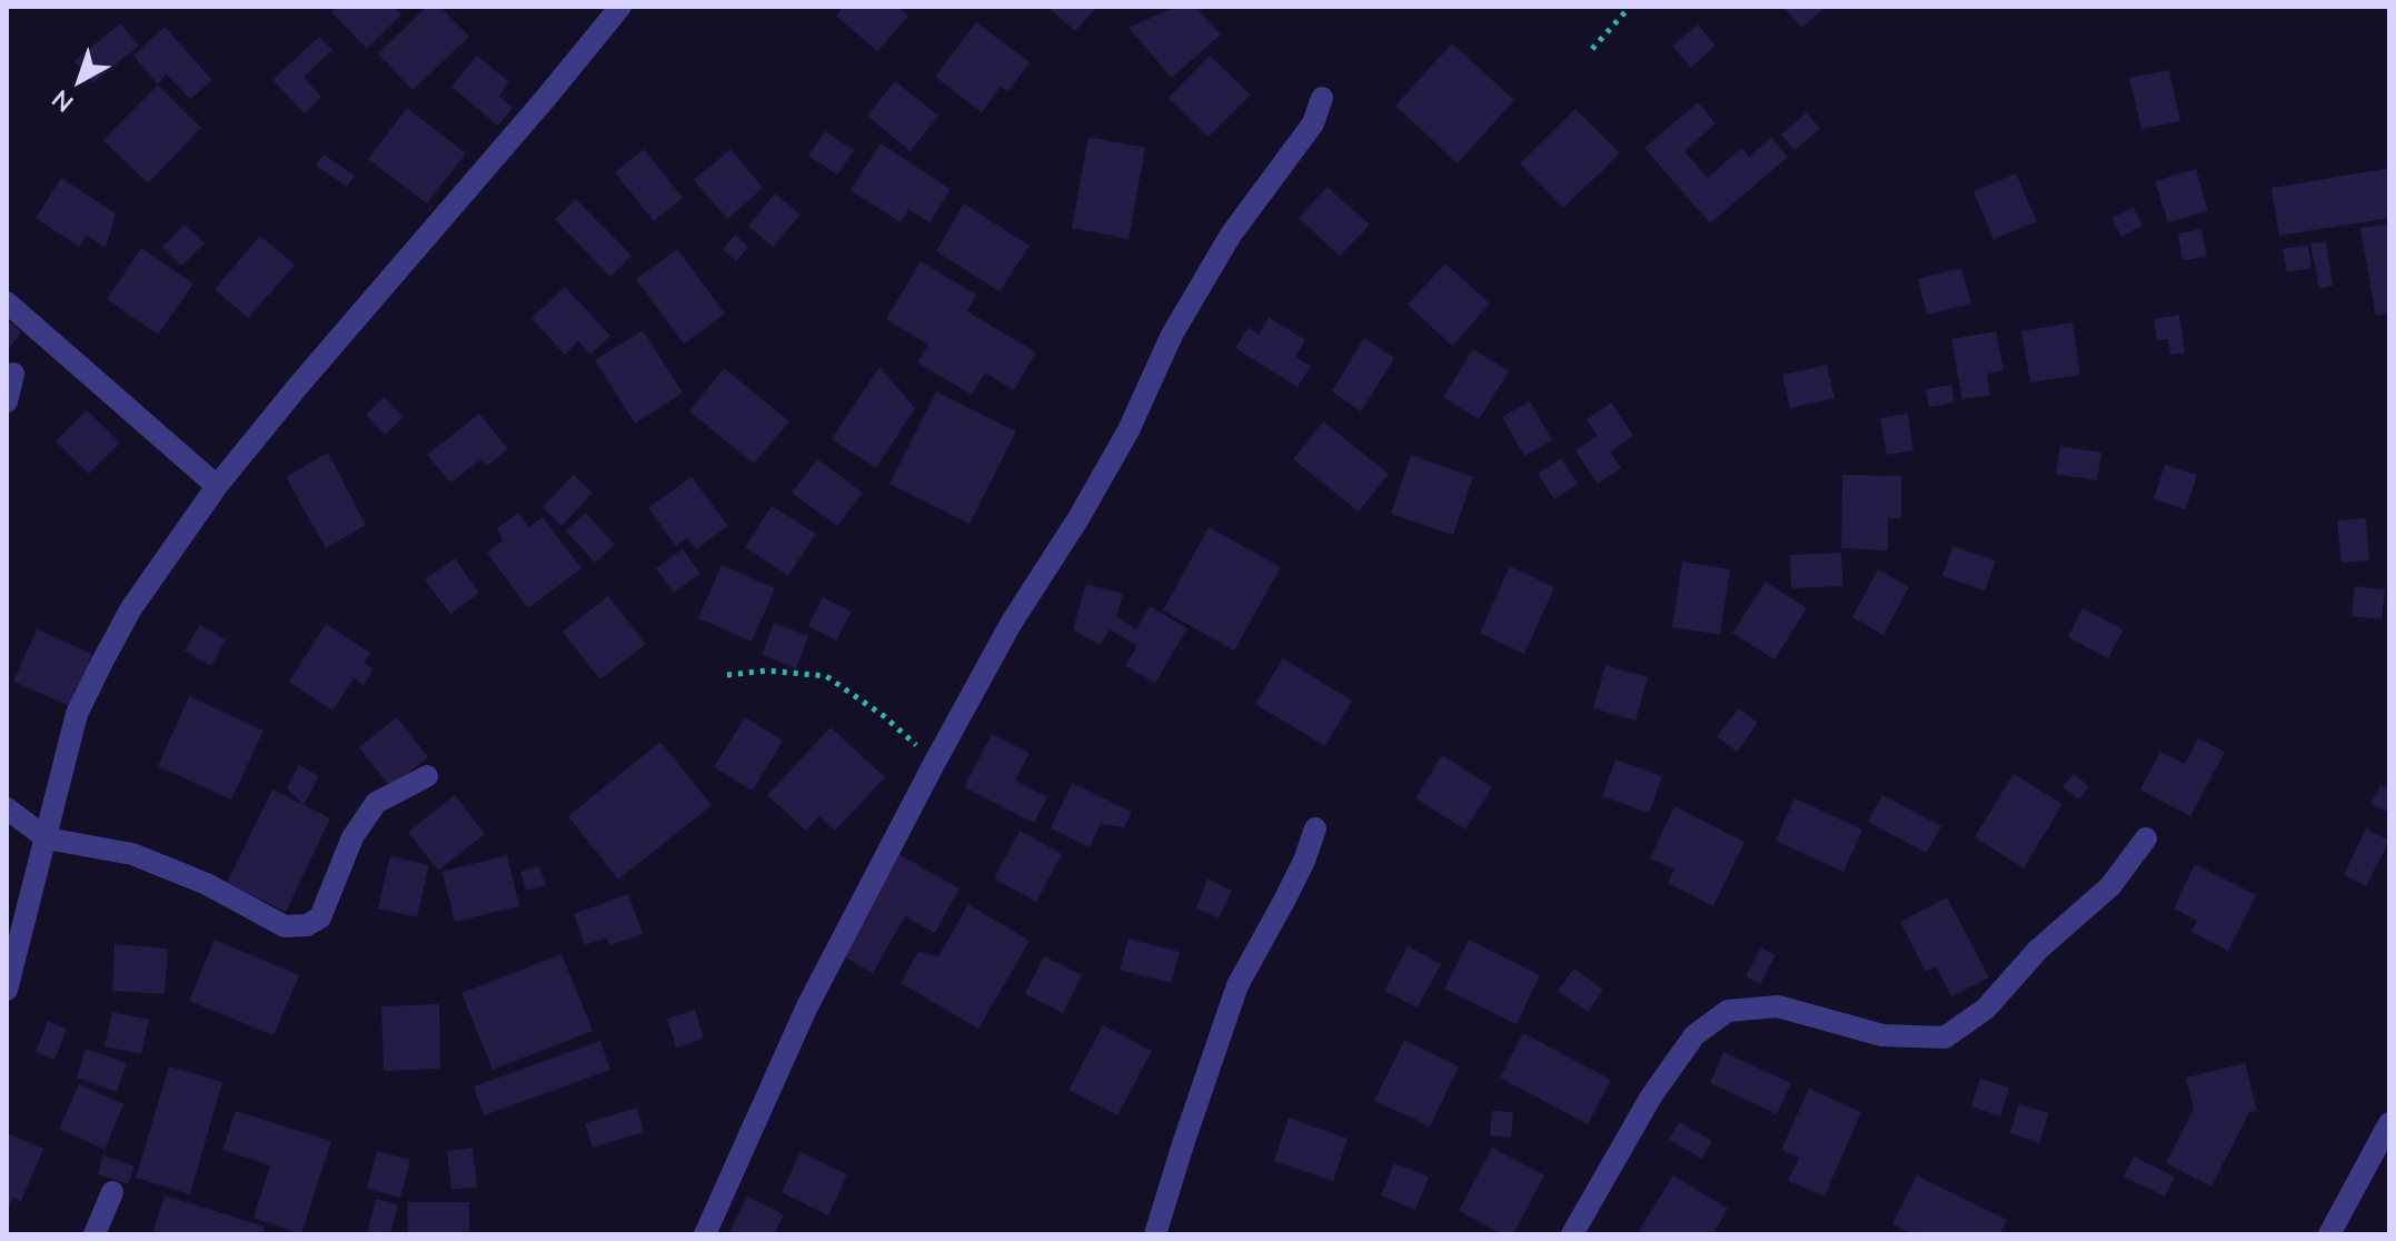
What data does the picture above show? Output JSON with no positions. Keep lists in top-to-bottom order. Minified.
{"north":"bottom left"}
